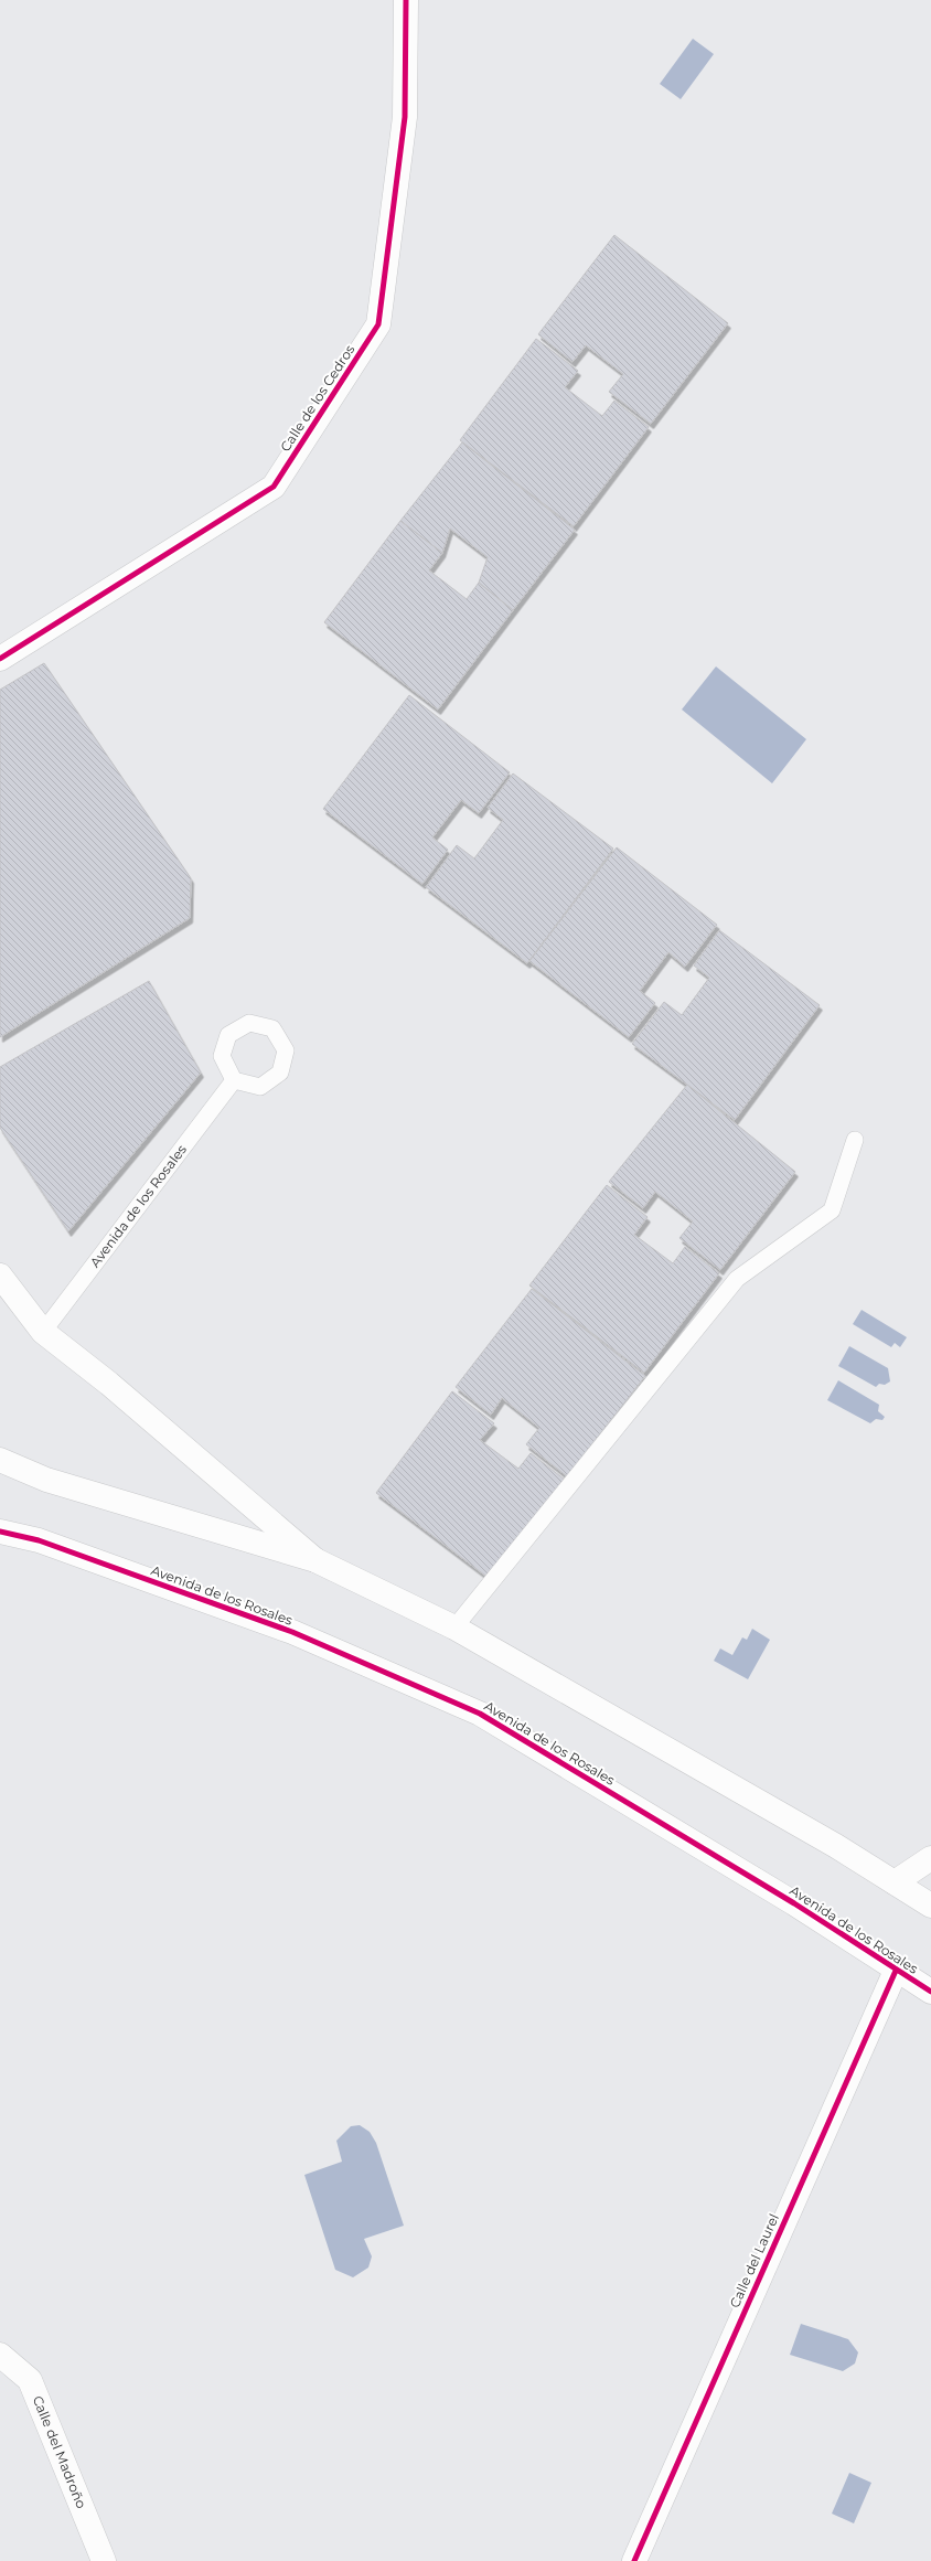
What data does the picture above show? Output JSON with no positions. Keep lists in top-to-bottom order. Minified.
{"streets":{"street":["Calle de los Cedros","Avenida de los Rosales","Calle del Laurel","Calle del Madroño"]},"crossings":[["Avenida de los Rosales","Calle del Laurel"]]}
